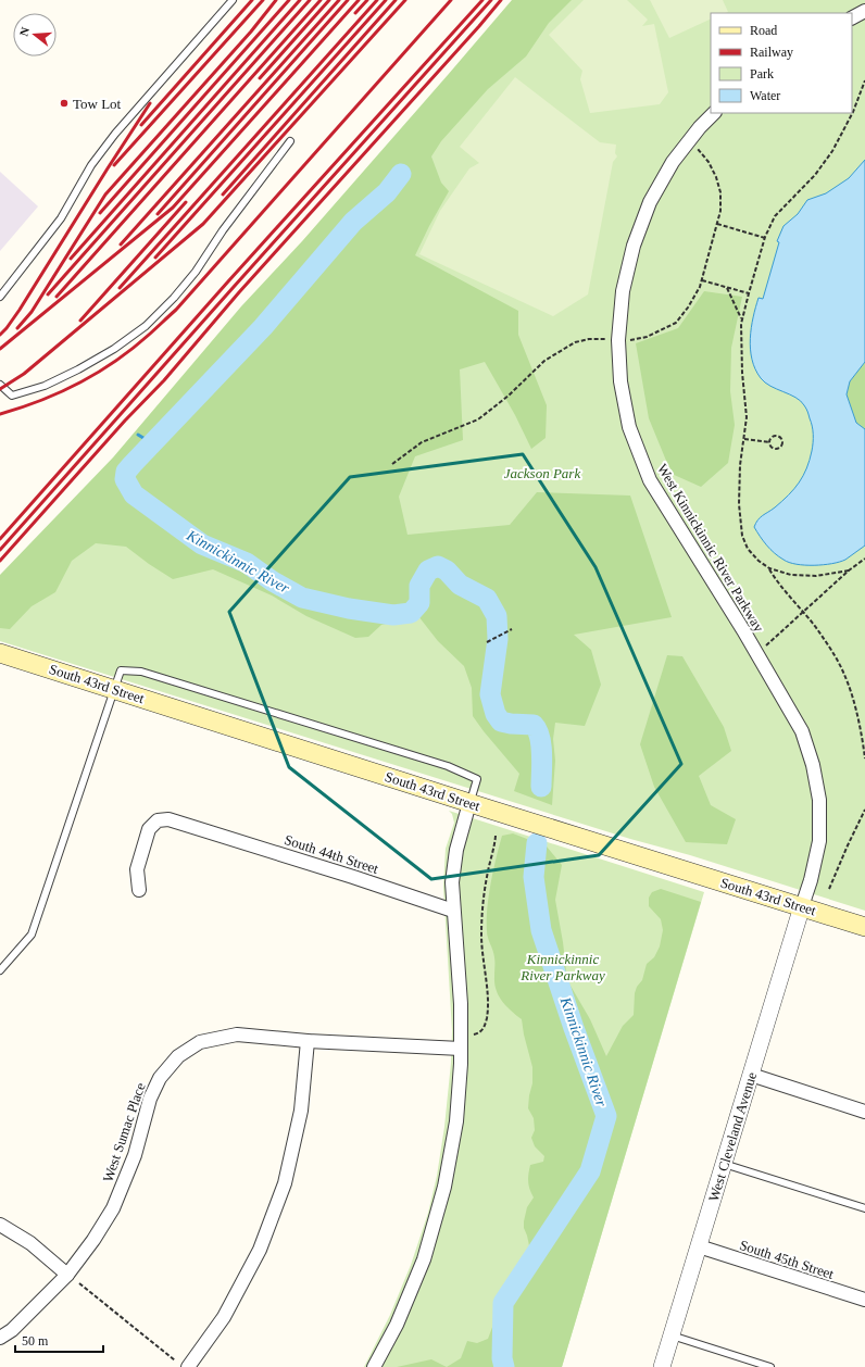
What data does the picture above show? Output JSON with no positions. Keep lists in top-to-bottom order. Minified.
{"streets":{"main road":["South 43rd Street"],"street":["West Kinnickinnic River Parkway","South 44th Street","West Sumac Place","West Cleveland Avenue","South 45th Street"]},"crossings":[["West Kinnickinnic River Parkway","South 43rd Street"],["West Kinnickinnic River Parkway","West Cleveland Avenue"],["South 43rd Street","West Cleveland Avenue"],["West Cleveland Avenue","South 45th Street"]],"water":["Kinnickinnic River"],"parks":["Jackson Park","Kinnickinnic River Parkway"],"places":["Tow Lot"],"legend":["Road","Railway","Park","Water"],"scale_bar":"50 m","north":"left"}
